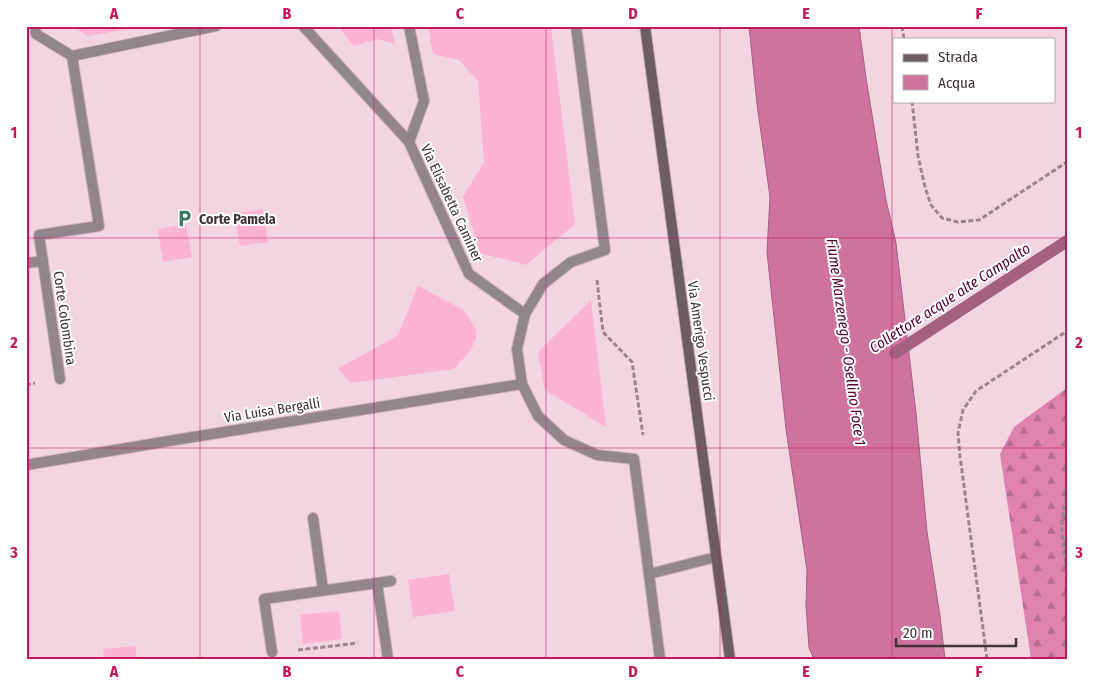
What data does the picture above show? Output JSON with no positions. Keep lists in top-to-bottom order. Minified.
{"streets":{"main road":["Via Amerigo Vespucci"],"street":["Via Elisabetta Caminer","Corte Colombina","Via Luisa Bergalli"]},"water":["Collettore acque alte Campalto","Fiume Marzenego - Osellino Foce 1"],"places":{"parking":["Corte Pamela"]},"legend":["Strada","Acqua"],"scale_bar":"20 m","grid":{"columns":["A","B","C","D","E","F"],"rows":["1","2","3"]}}
